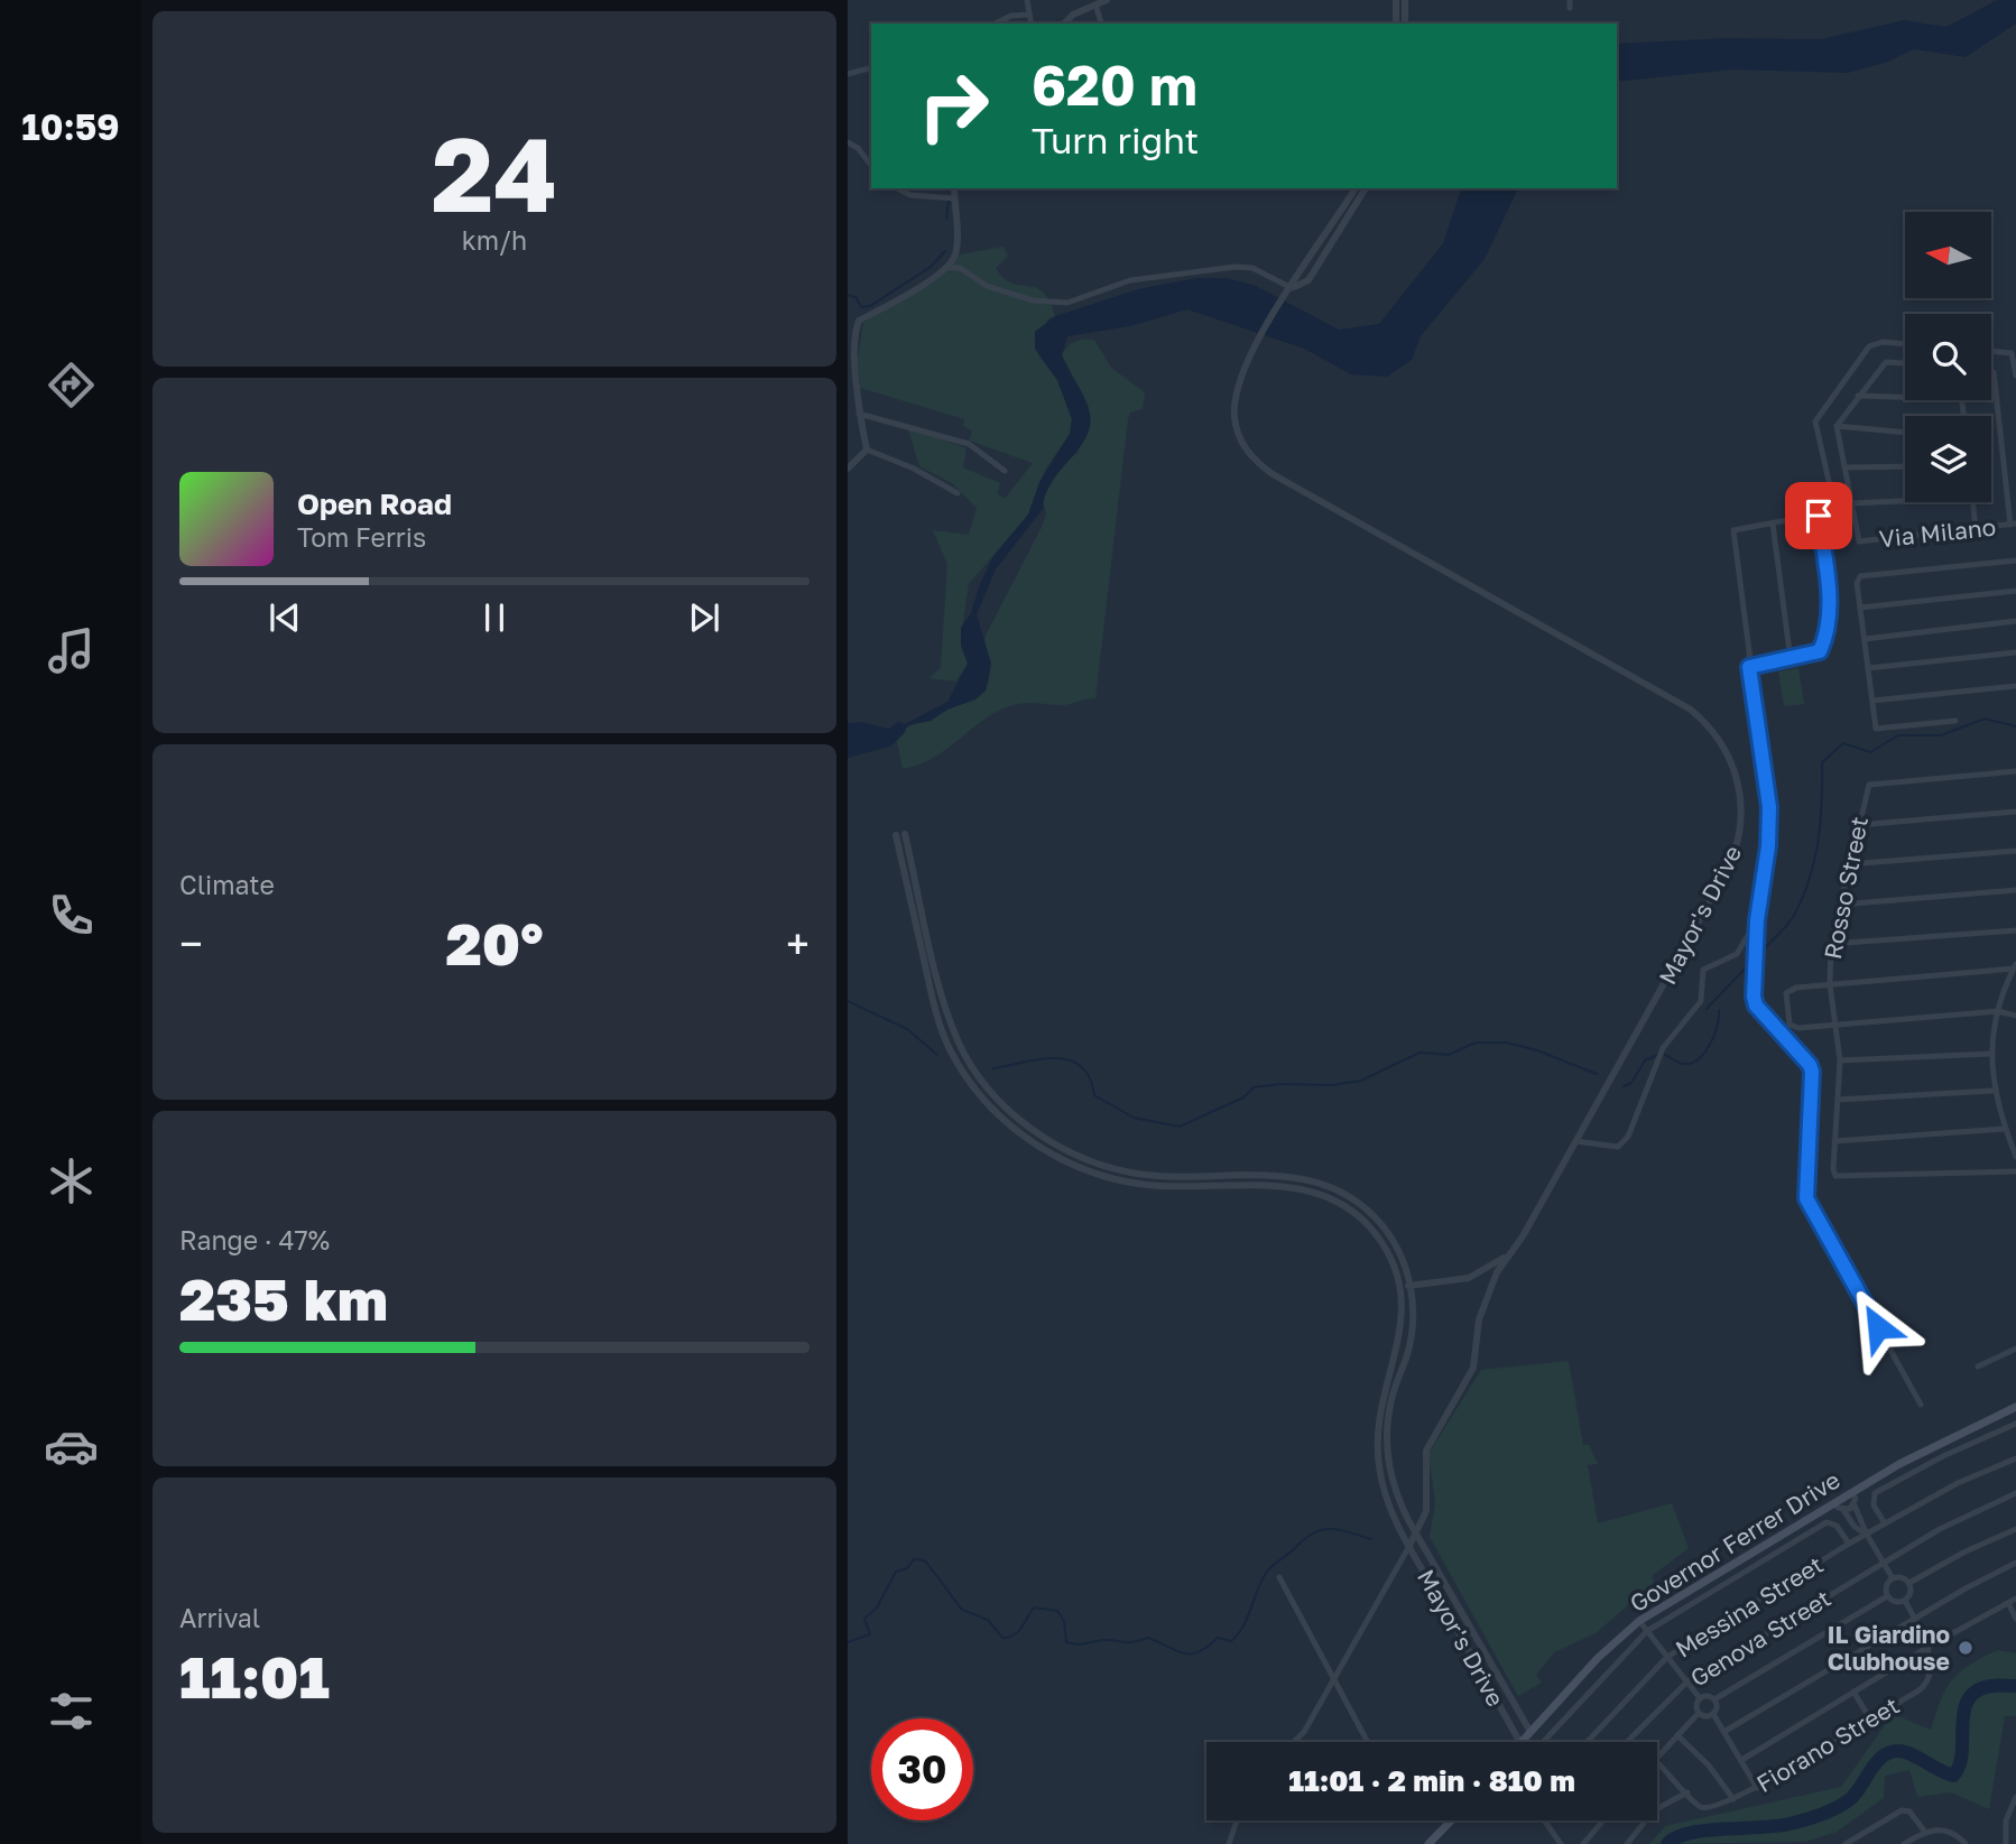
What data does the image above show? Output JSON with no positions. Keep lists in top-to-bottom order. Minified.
{"streets":{"main road":["Governor Ferrer Drive"],"street":["Via Milano","Rosso Street","Mayor's Drive","Messina Street","Genova Street","Fiorano Street"]},"crossings":[["Mayor's Drive","Governor Ferrer Drive"]],"places":["IL Giardino Clubhouse"],"north":"left","page":{"tabs":"10:59","tile":[["24","km/h"],"Climate",["Range · 47%","235 km"],["Arrival","11:01"]],"turn":["620 m","Turn right"],"song":["Open Road","Tom Ferris"],"heat":["−","20°","+"],"limit":"30","trip":"11:01 · 2 min · 810 m"}}
